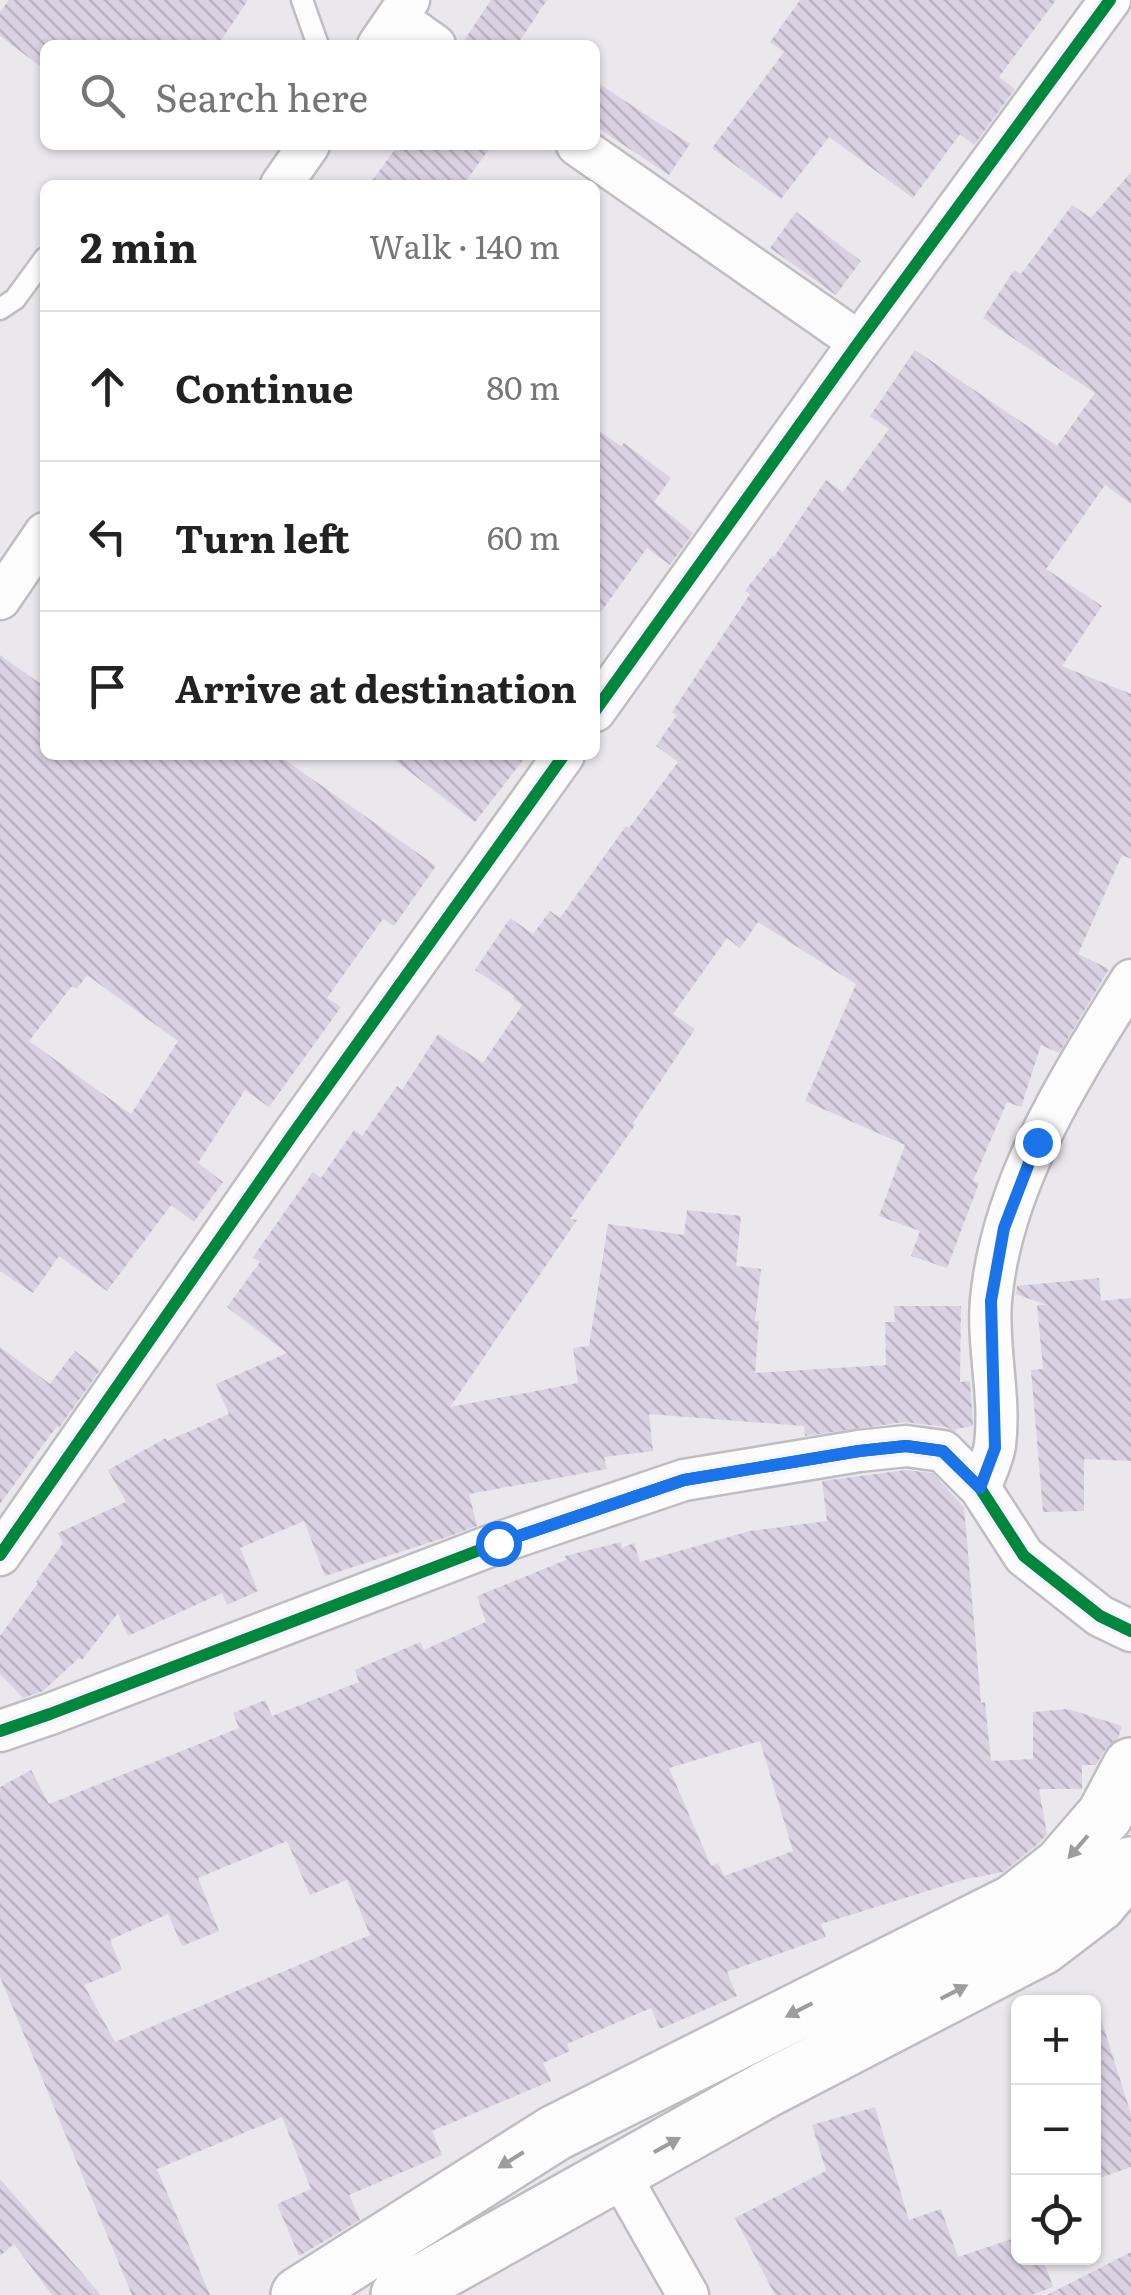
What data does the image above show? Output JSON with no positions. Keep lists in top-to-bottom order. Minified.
{"page":{"search":"Search here","heading":["2 min","Walk · 140 m"],"list":[["Continue","80 m"],["Turn left","60 m"],"Arrive at destination"],"map_buttons":["+","−"]}}
